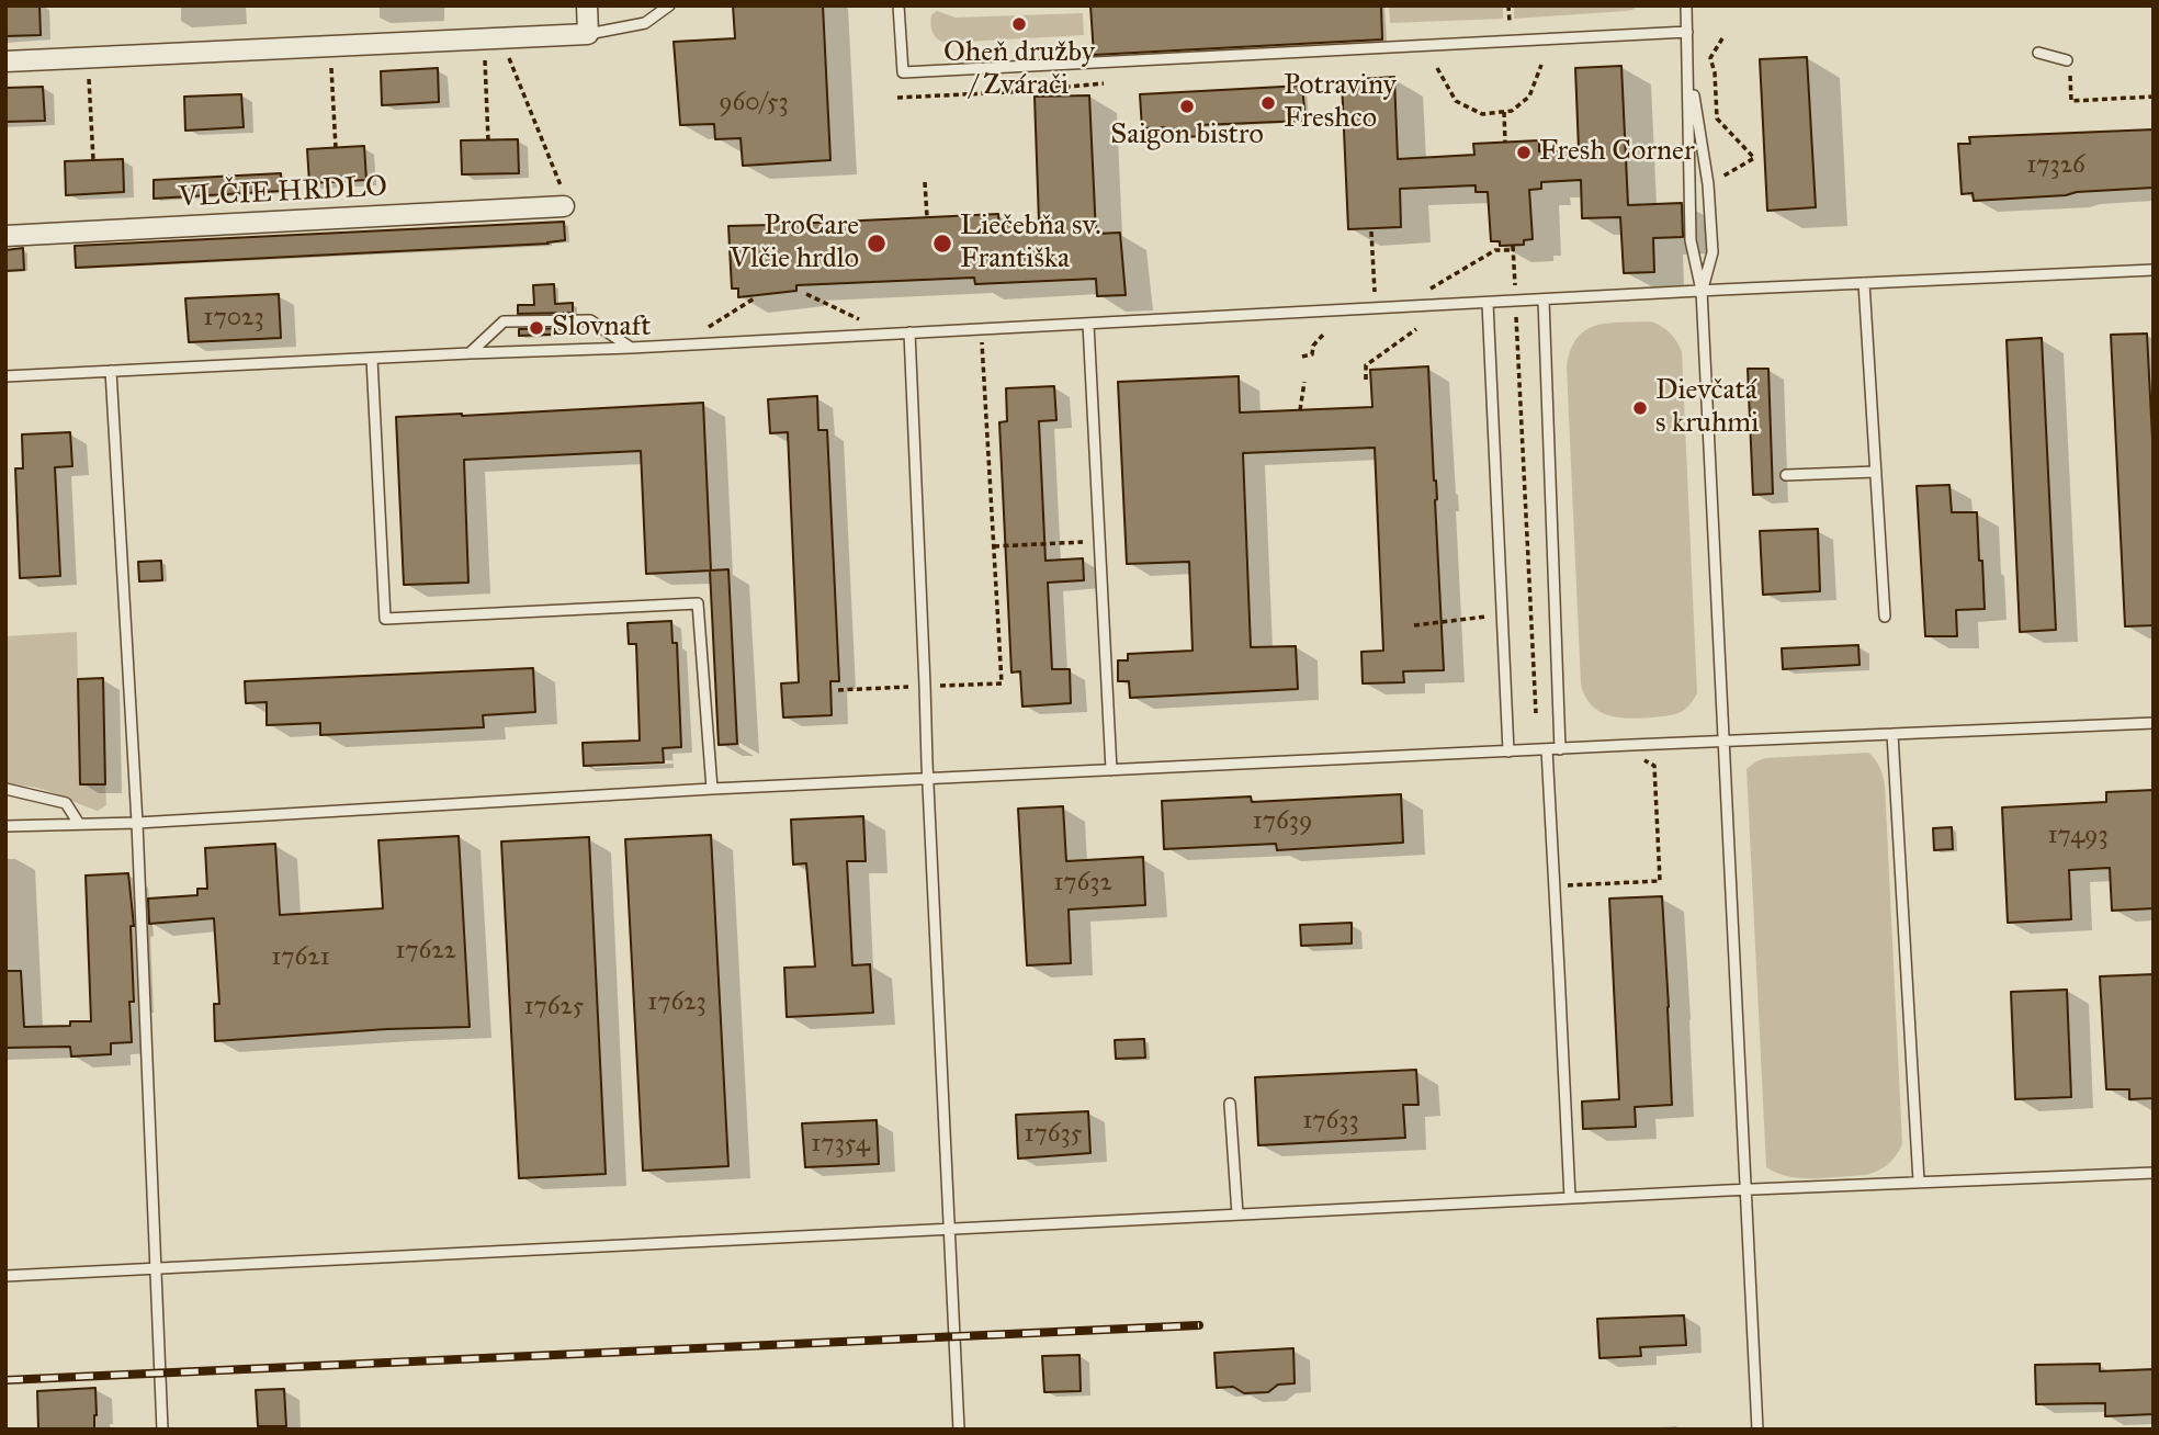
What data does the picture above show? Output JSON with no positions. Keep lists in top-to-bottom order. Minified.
{"streets":{"street":["VLČIE HRDLO"]},"places":["Oheň družby / Zvárači","Potraviny Freshco","Saigon bistro","Fresh Corner","ProCare Vlčie hrdlo","Liečebňa sv. Františka","Slovnaft","Dievčatá s kruhmi"],"house_numbers":["960/53","17326","17023","17639","17493","17632","17622","17621","17623","17625","17633","17635","17354"]}
